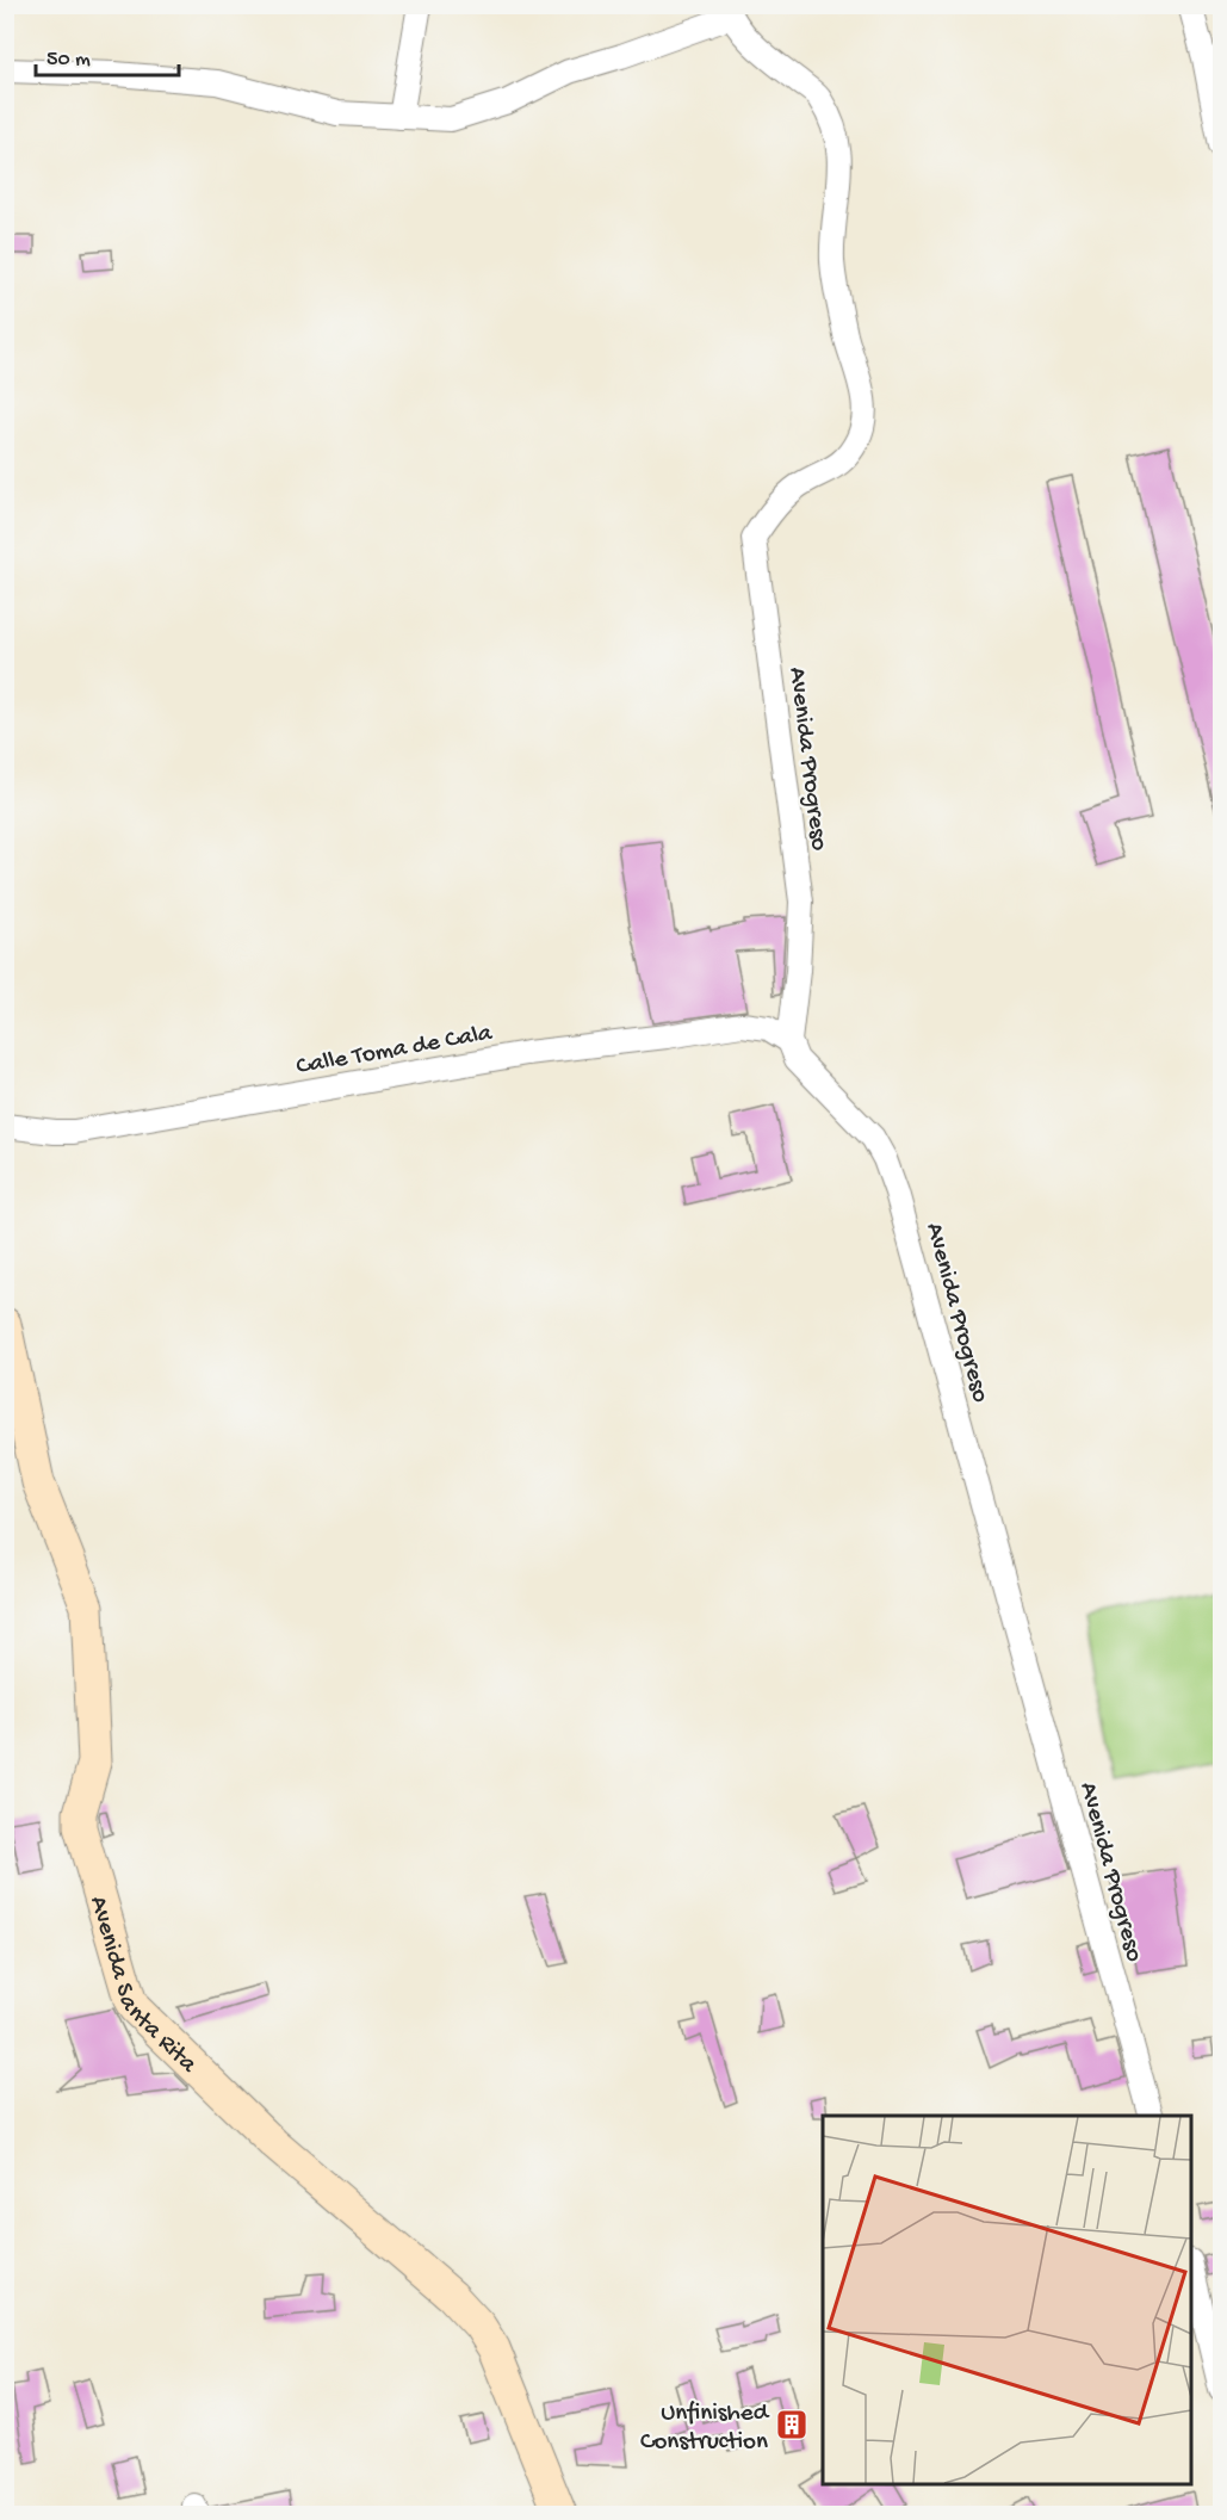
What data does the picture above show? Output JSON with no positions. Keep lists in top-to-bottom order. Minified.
{"streets":{"street":["Avenida Progreso","Calle Toma de Cala","Avenida Santa Rita"]},"crossings":[["Avenida Progreso","Calle Toma de Cala"]],"places":{"building":["Unfinished Construction"]},"scale_bar":"50 m"}
